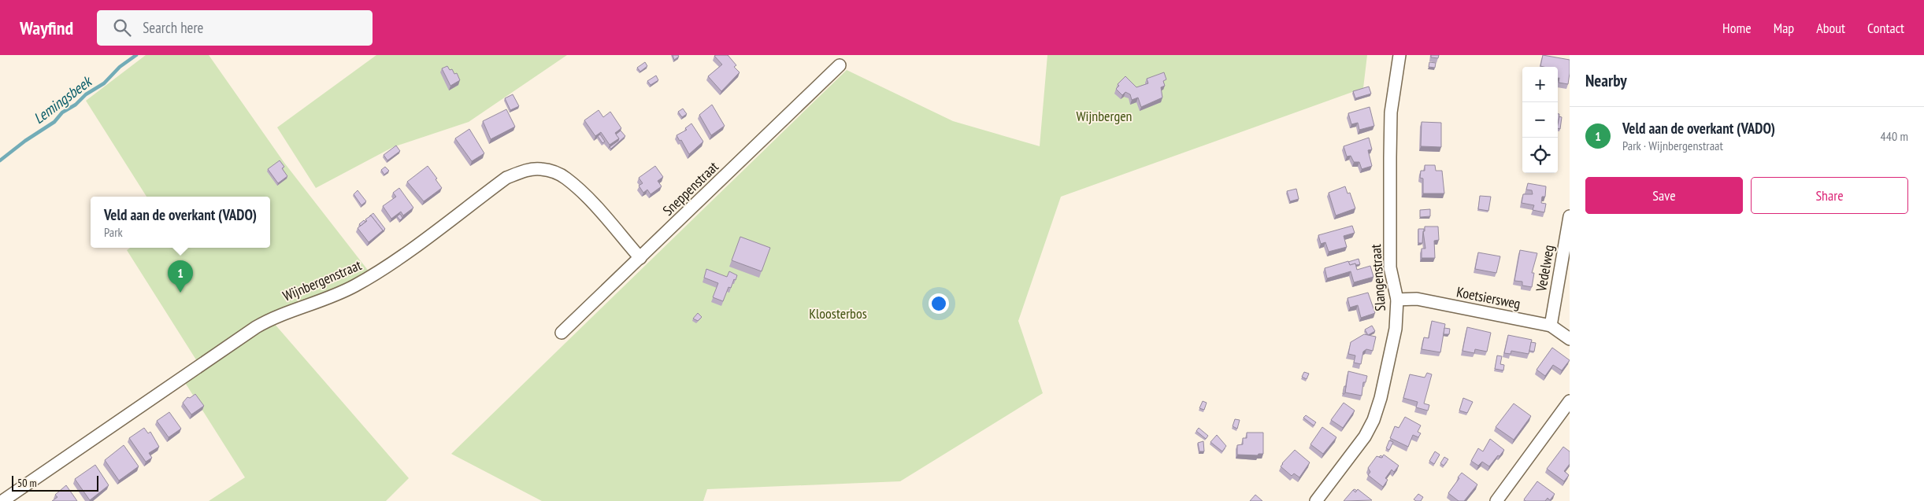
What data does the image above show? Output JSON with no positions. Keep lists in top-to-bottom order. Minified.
{"streets":{"street":["Sneppenstraat","Vedelweg","Slangenstraat","Wijnbergenstraat","Koetsiersweg"]},"crossings":[["Sneppenstraat","Wijnbergenstraat"],["Vedelweg","Koetsiersweg"],["Slangenstraat","Koetsiersweg"]],"water":["Lemingsbeek"],"parks":["Wijnbergen","Kloosterbos"],"scale_bar":"50 m","page":{"header":"Wayfind","search":"Search here","nav":["Home","Map","About","Contact"],"heading":"Nearby","map_buttons":["+","−"],"list":[{"mark":"1","name":"Veld aan de overkant (VADO)","note":"Park · Wijnbergenstraat","value":"440 m"}],"buttons":["Save","Share"],"popup":["Veld aan de overkant (VADO)","Park"],"pins":"1","scale":"50 m"}}
